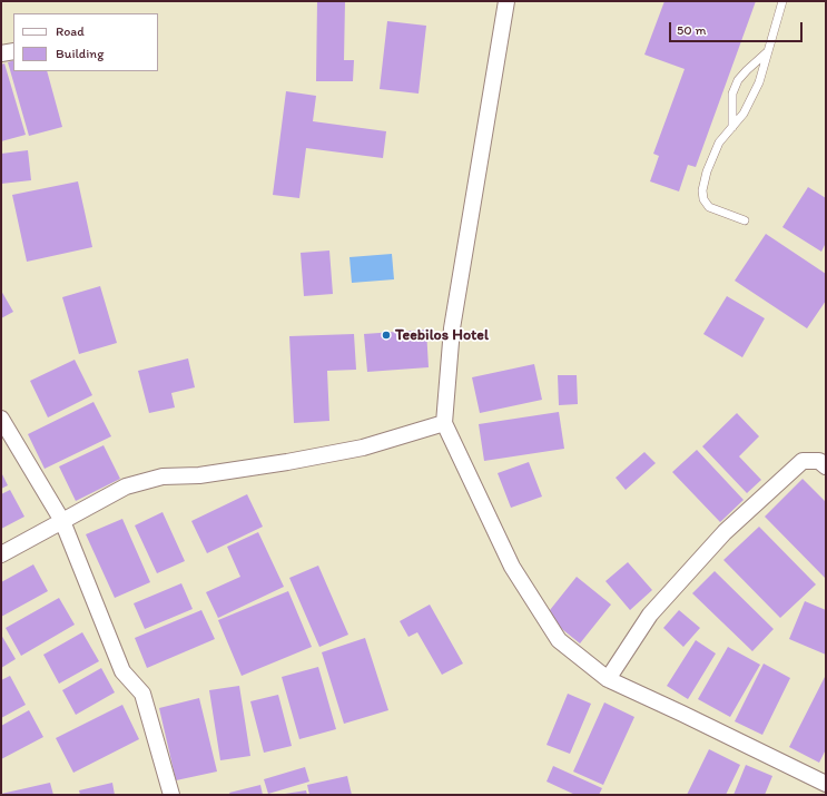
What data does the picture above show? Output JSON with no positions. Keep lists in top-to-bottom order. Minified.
{"places":["Teebilos Hotel"],"legend":["Road","Building"],"scale_bar":"50 m"}
